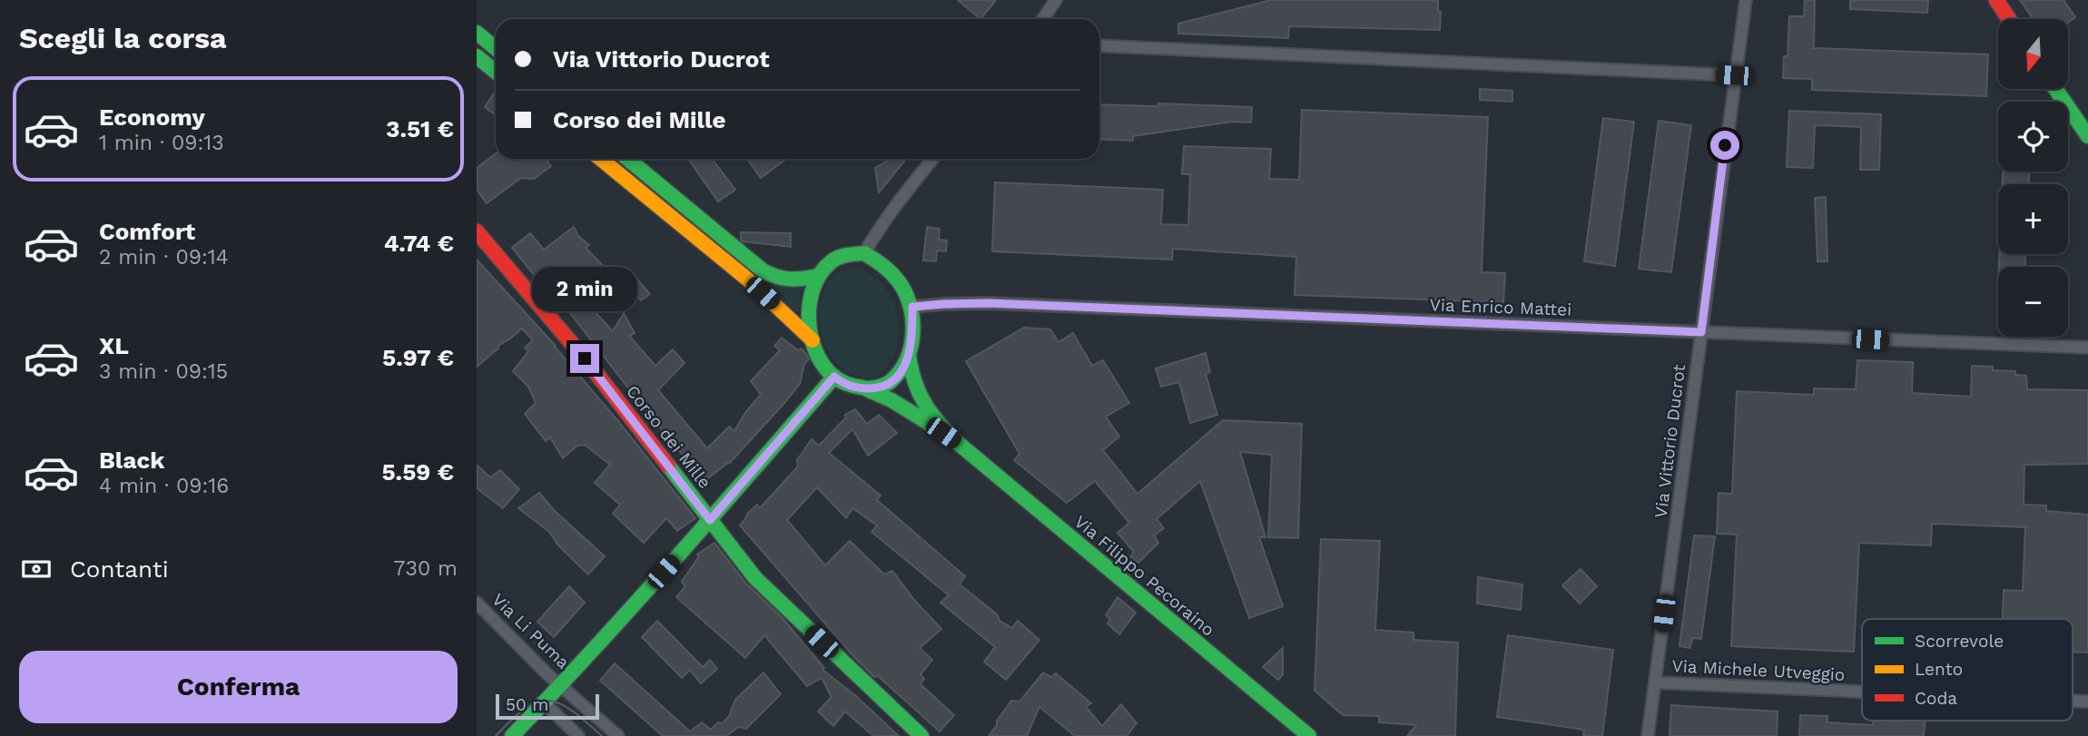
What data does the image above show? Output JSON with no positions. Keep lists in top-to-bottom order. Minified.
{"streets":{"street":["Via Enrico Mattei","Corso dei Mille","Via Vittorio Ducrot","Via Filippo Pecoraino","Via Li Puma","Via Michele Utveggio"]},"crossings":[["Via Enrico Mattei","Via Vittorio Ducrot"],["Via Enrico Mattei","Via Filippo Pecoraino"],["Via Vittorio Ducrot","Via Michele Utveggio"]],"legend":["Scorrevole","Lento","Coda"],"scale_bar":"50 m","north":"bottom","page":{"heading":"Scegli la corsa","map_buttons":["+","−"],"banner":["Via Vittorio Ducrot","Corso dei Mille"],"list":[{"name":"Economy","note":"1 min · 09:13","value":"3.51 €"},{"name":"Comfort","note":"2 min · 09:14","value":"4.74 €"},{"name":"XL","note":"3 min · 09:15","value":"5.97 €"},{"name":"Black","note":"4 min · 09:16","value":"5.59 €"}],"bubble":"2 min","pay":["Contanti","730 m"],"buttons":"Conferma","scale":"50 m"}}
